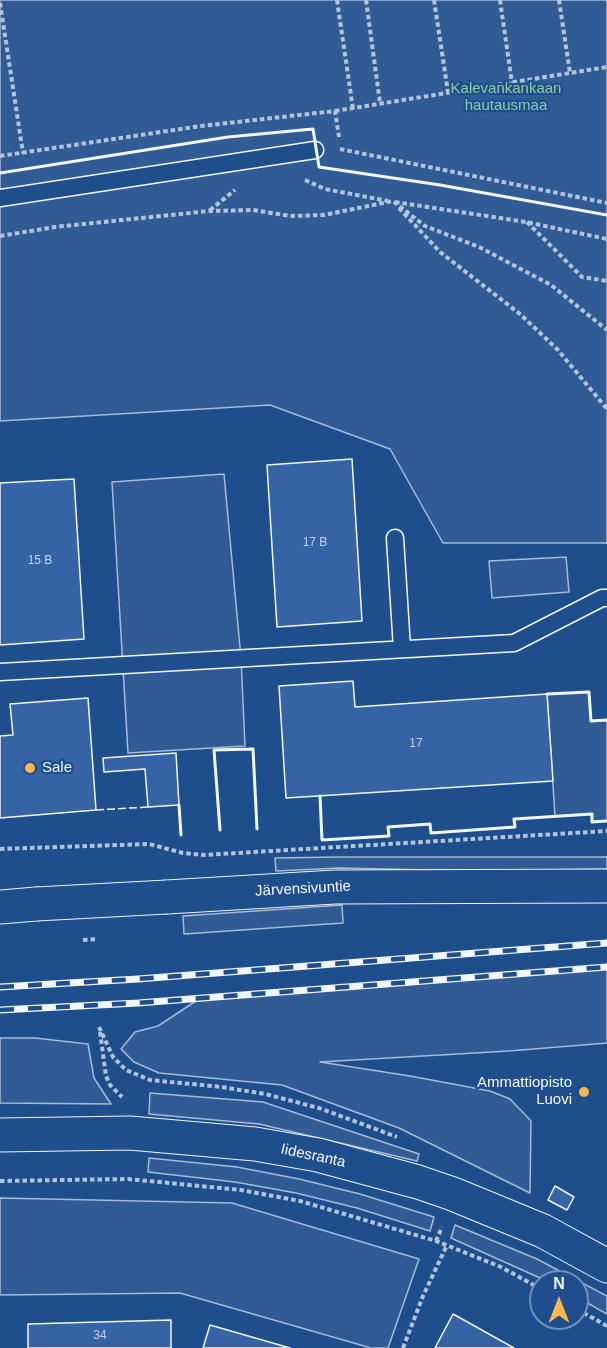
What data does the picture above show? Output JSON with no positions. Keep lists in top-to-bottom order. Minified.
{"streets":{"main road":["Järvensivuntie","Iidesranta"]},"parks":["Kalevankankaan hautausmaa"],"places":["Sale","Ammattiopisto Luovi"],"house_numbers":["17 B","15 B","17","34"],"north":"top"}
